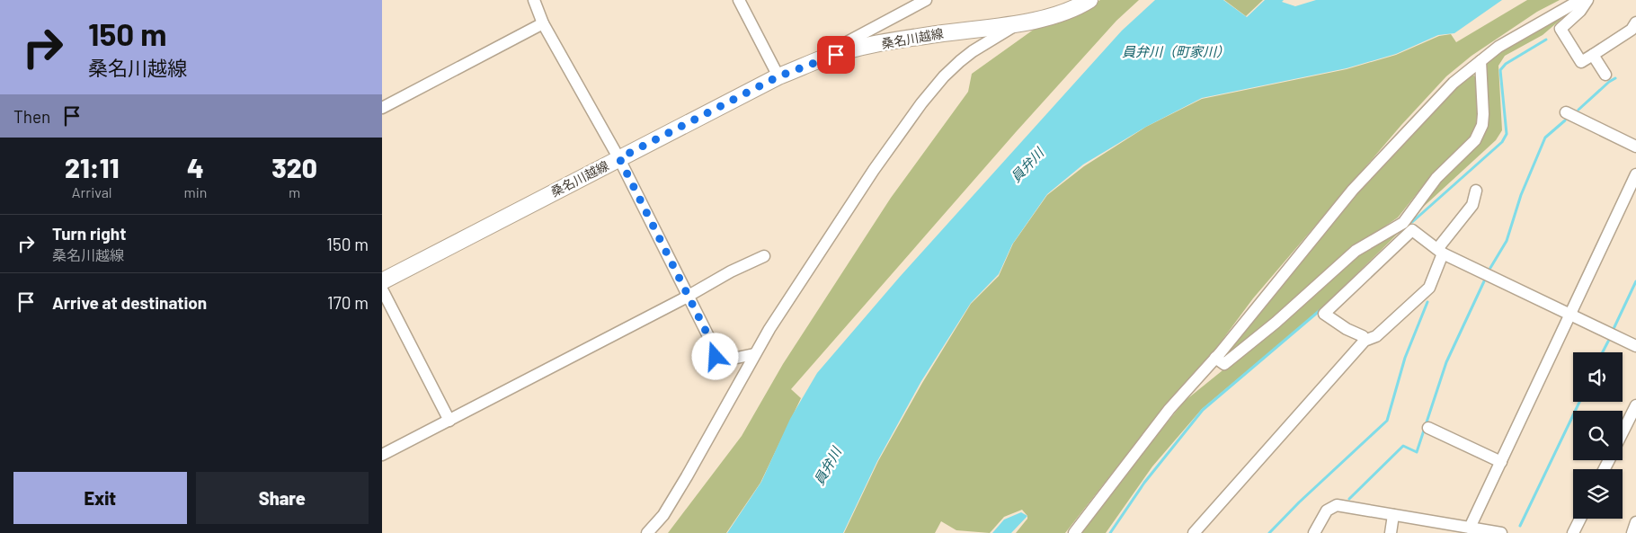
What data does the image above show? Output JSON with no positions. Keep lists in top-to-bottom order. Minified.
{"streets":{"main road":["桑名川越線"]},"water":["員弁川（町家川）","員弁川"],"page":{"turn":["150 m","桑名川越線"],"then":"Then","eta":["21:11","Arrival","4","min","320","m"],"list":[{"name":"Turn right","note":"桑名川越線","value":"150 m"},{"name":"Arrive at destination","value":"170 m"}],"buttons":["Exit","Share"]}}
